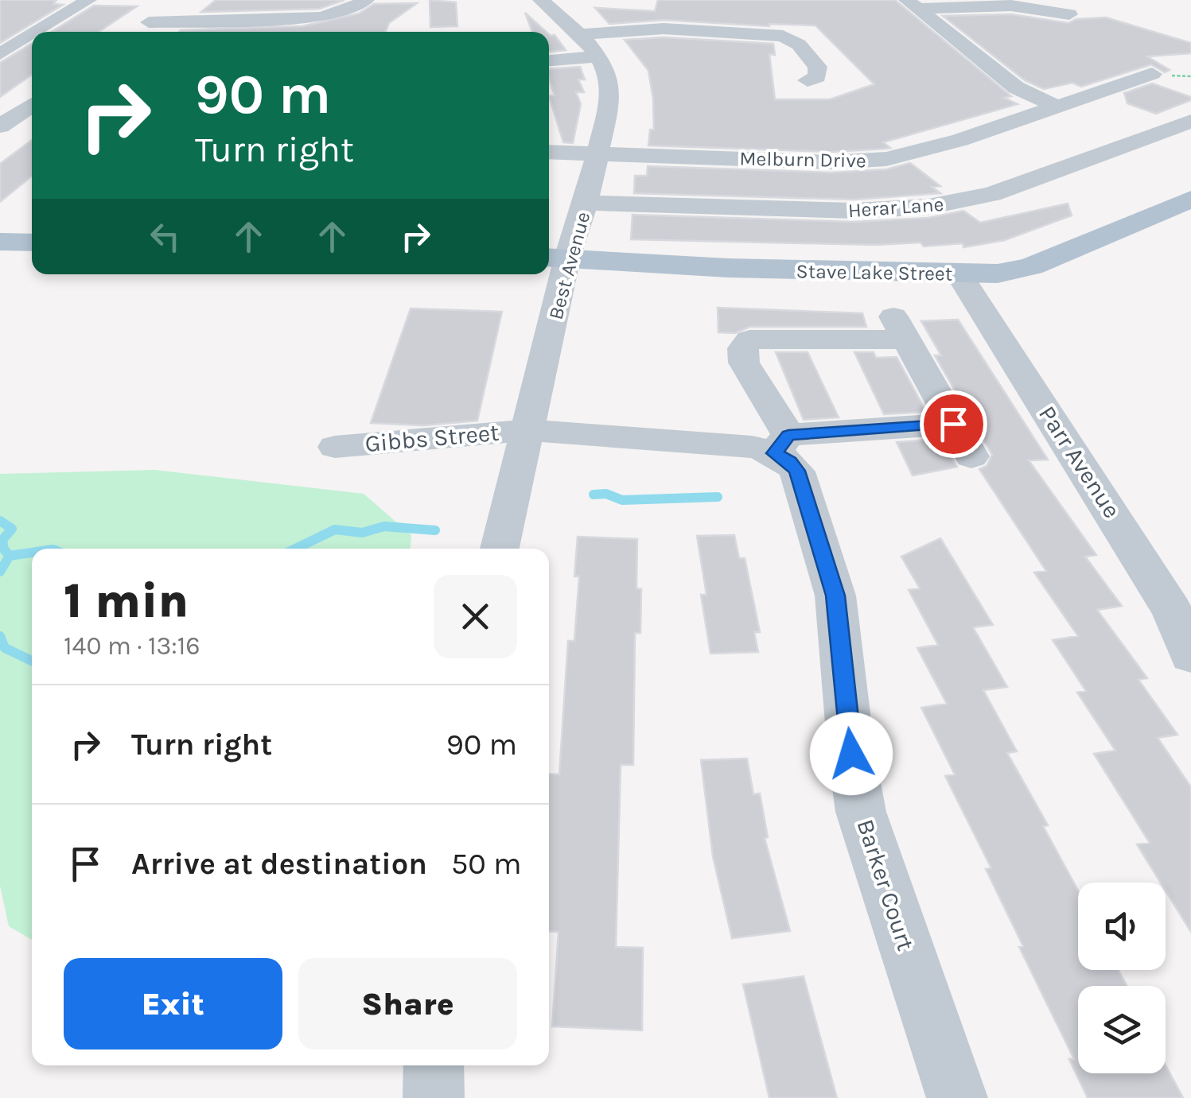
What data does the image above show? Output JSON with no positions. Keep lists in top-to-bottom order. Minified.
{"streets":{"main road":["Stave Lake Street"],"street":["Melburn Drive","Herar Lane","Best Avenue","Gibbs Street","Parr Avenue","Barker Court"]},"crossings":[["Melburn Drive","Best Avenue"],["Herar Lane","Best Avenue"],["Best Avenue","Stave Lake Street"],["Best Avenue","Gibbs Street"],["Stave Lake Street","Parr Avenue"]],"page":{"turn":["90 m","Turn right"],"heading":["1 min","140 m · 13:16"],"list":[{"name":"Turn right","value":"90 m"},{"name":"Arrive at destination","value":"50 m"}],"buttons":["Exit","Share"]}}
